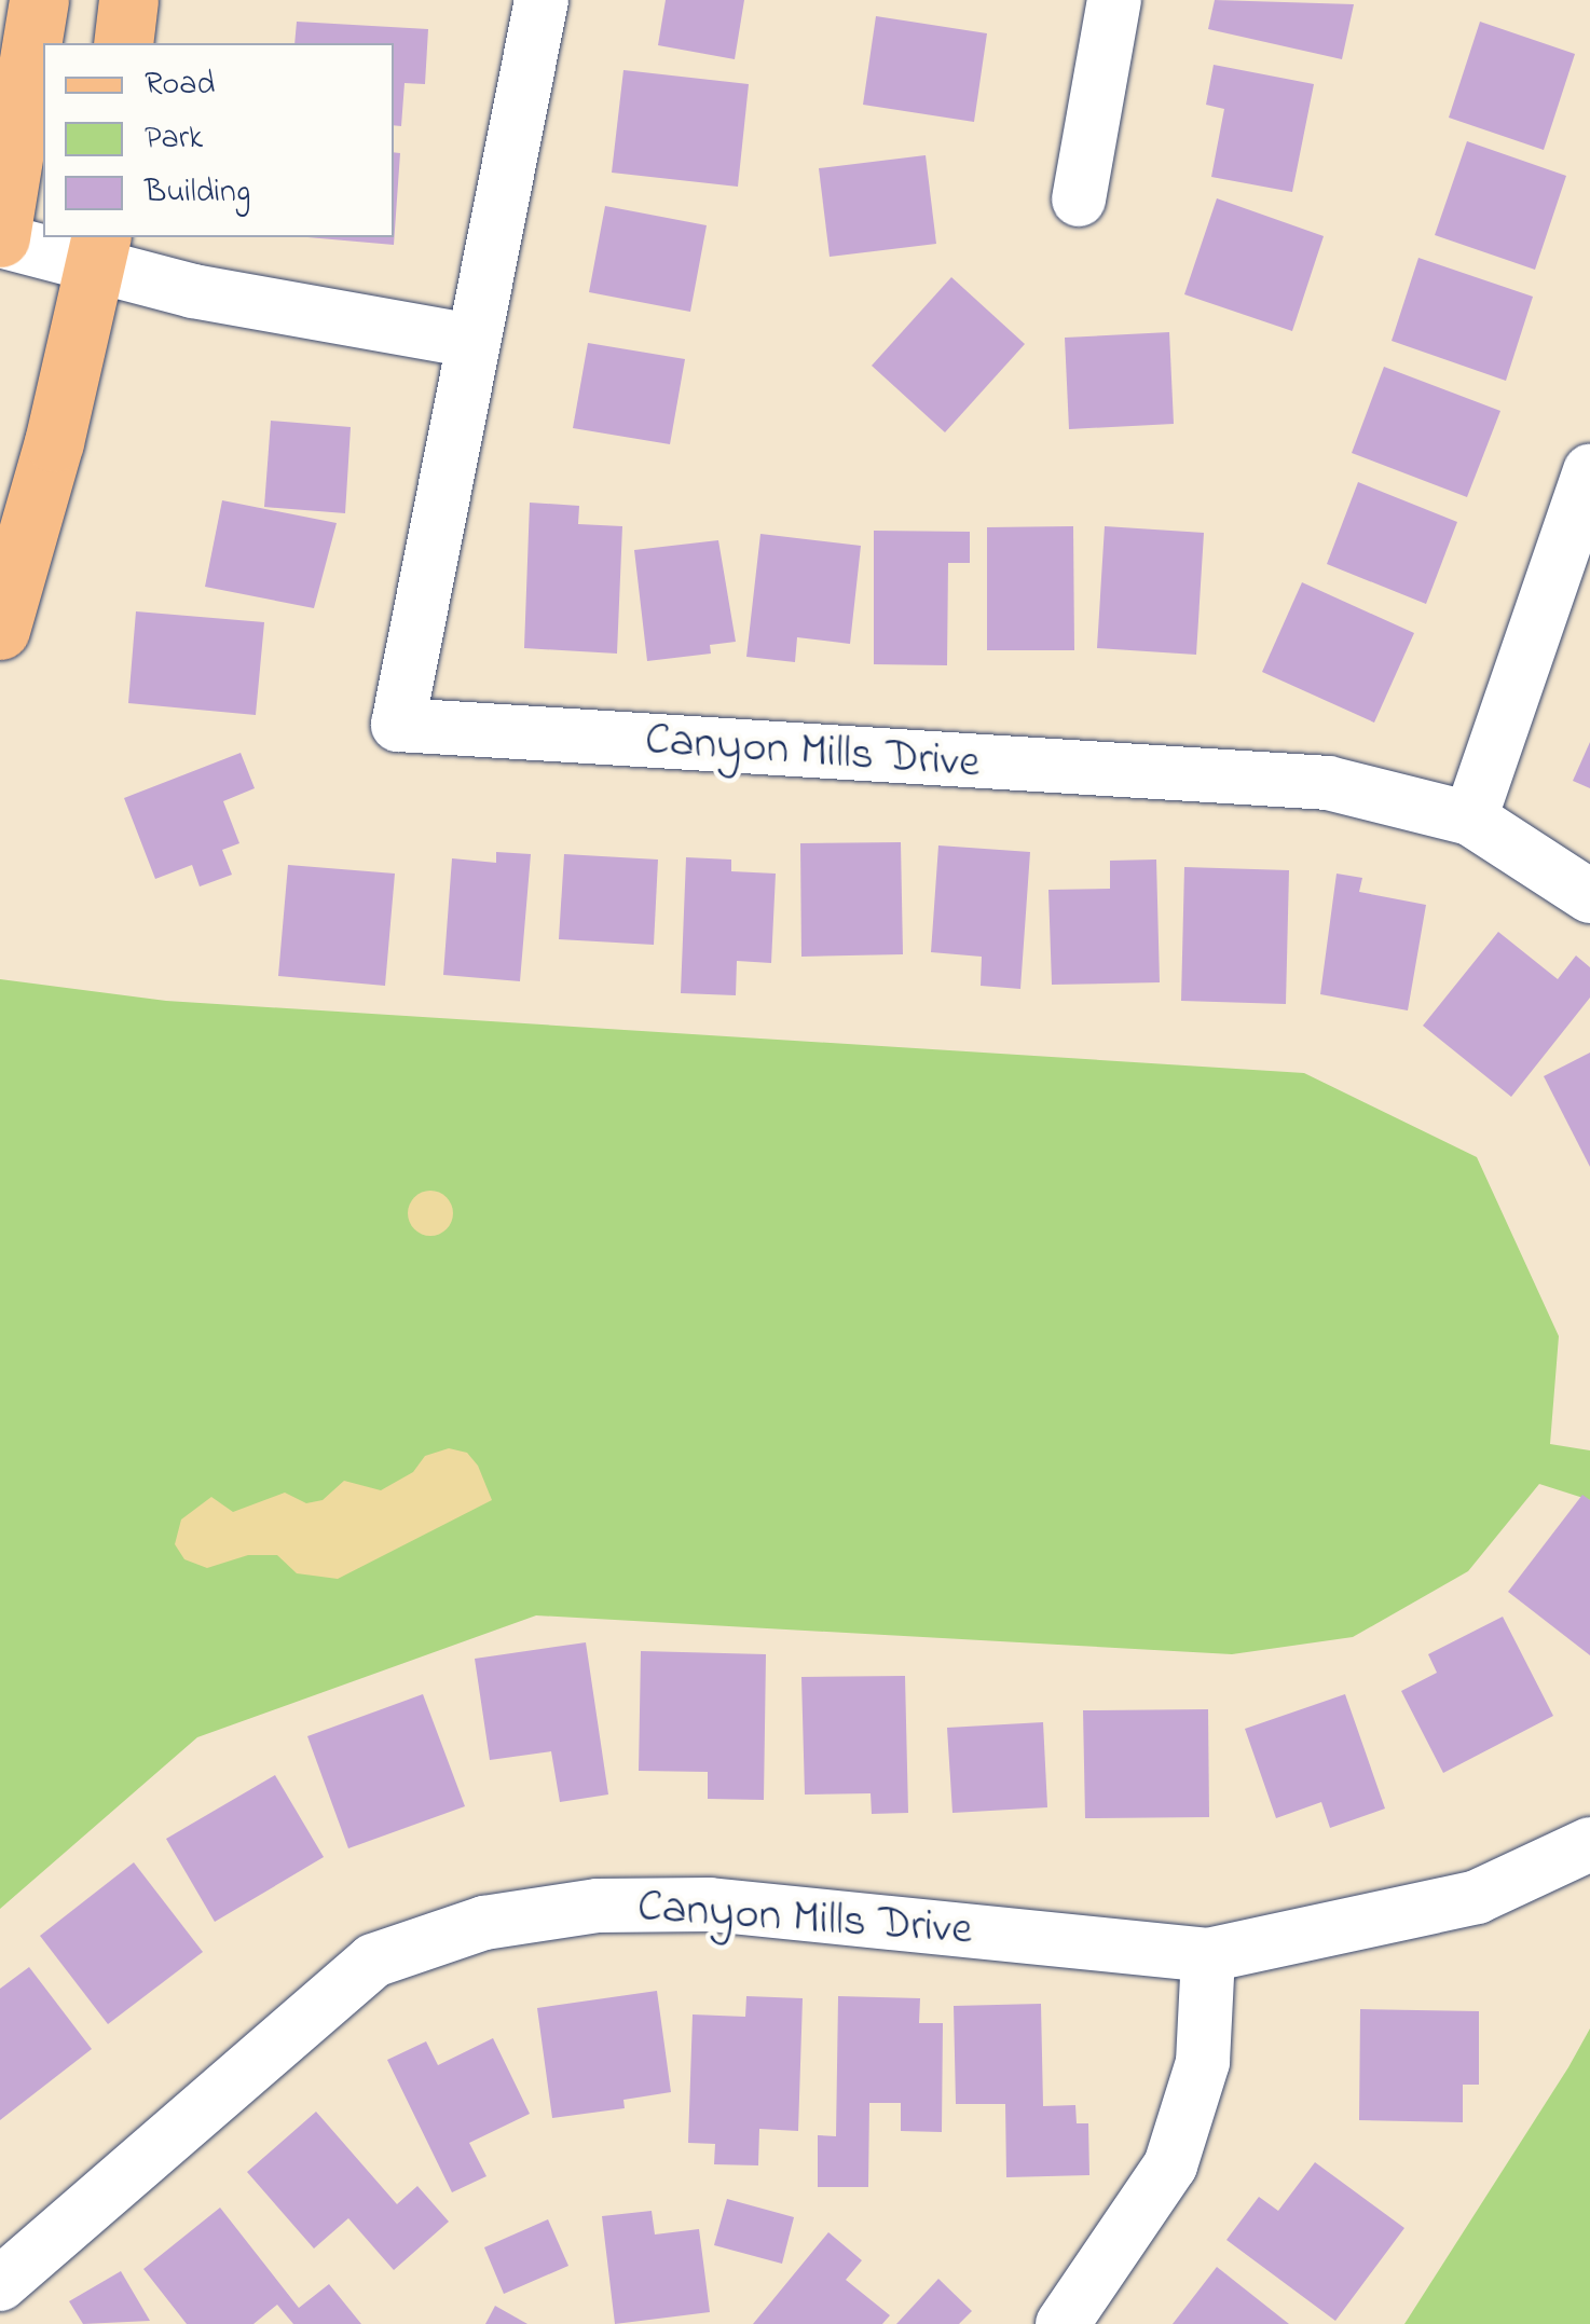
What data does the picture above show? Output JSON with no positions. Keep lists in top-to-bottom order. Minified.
{"streets":{"street":["Canyon Mills Drive"]},"legend":["Road","Park","Building"]}
